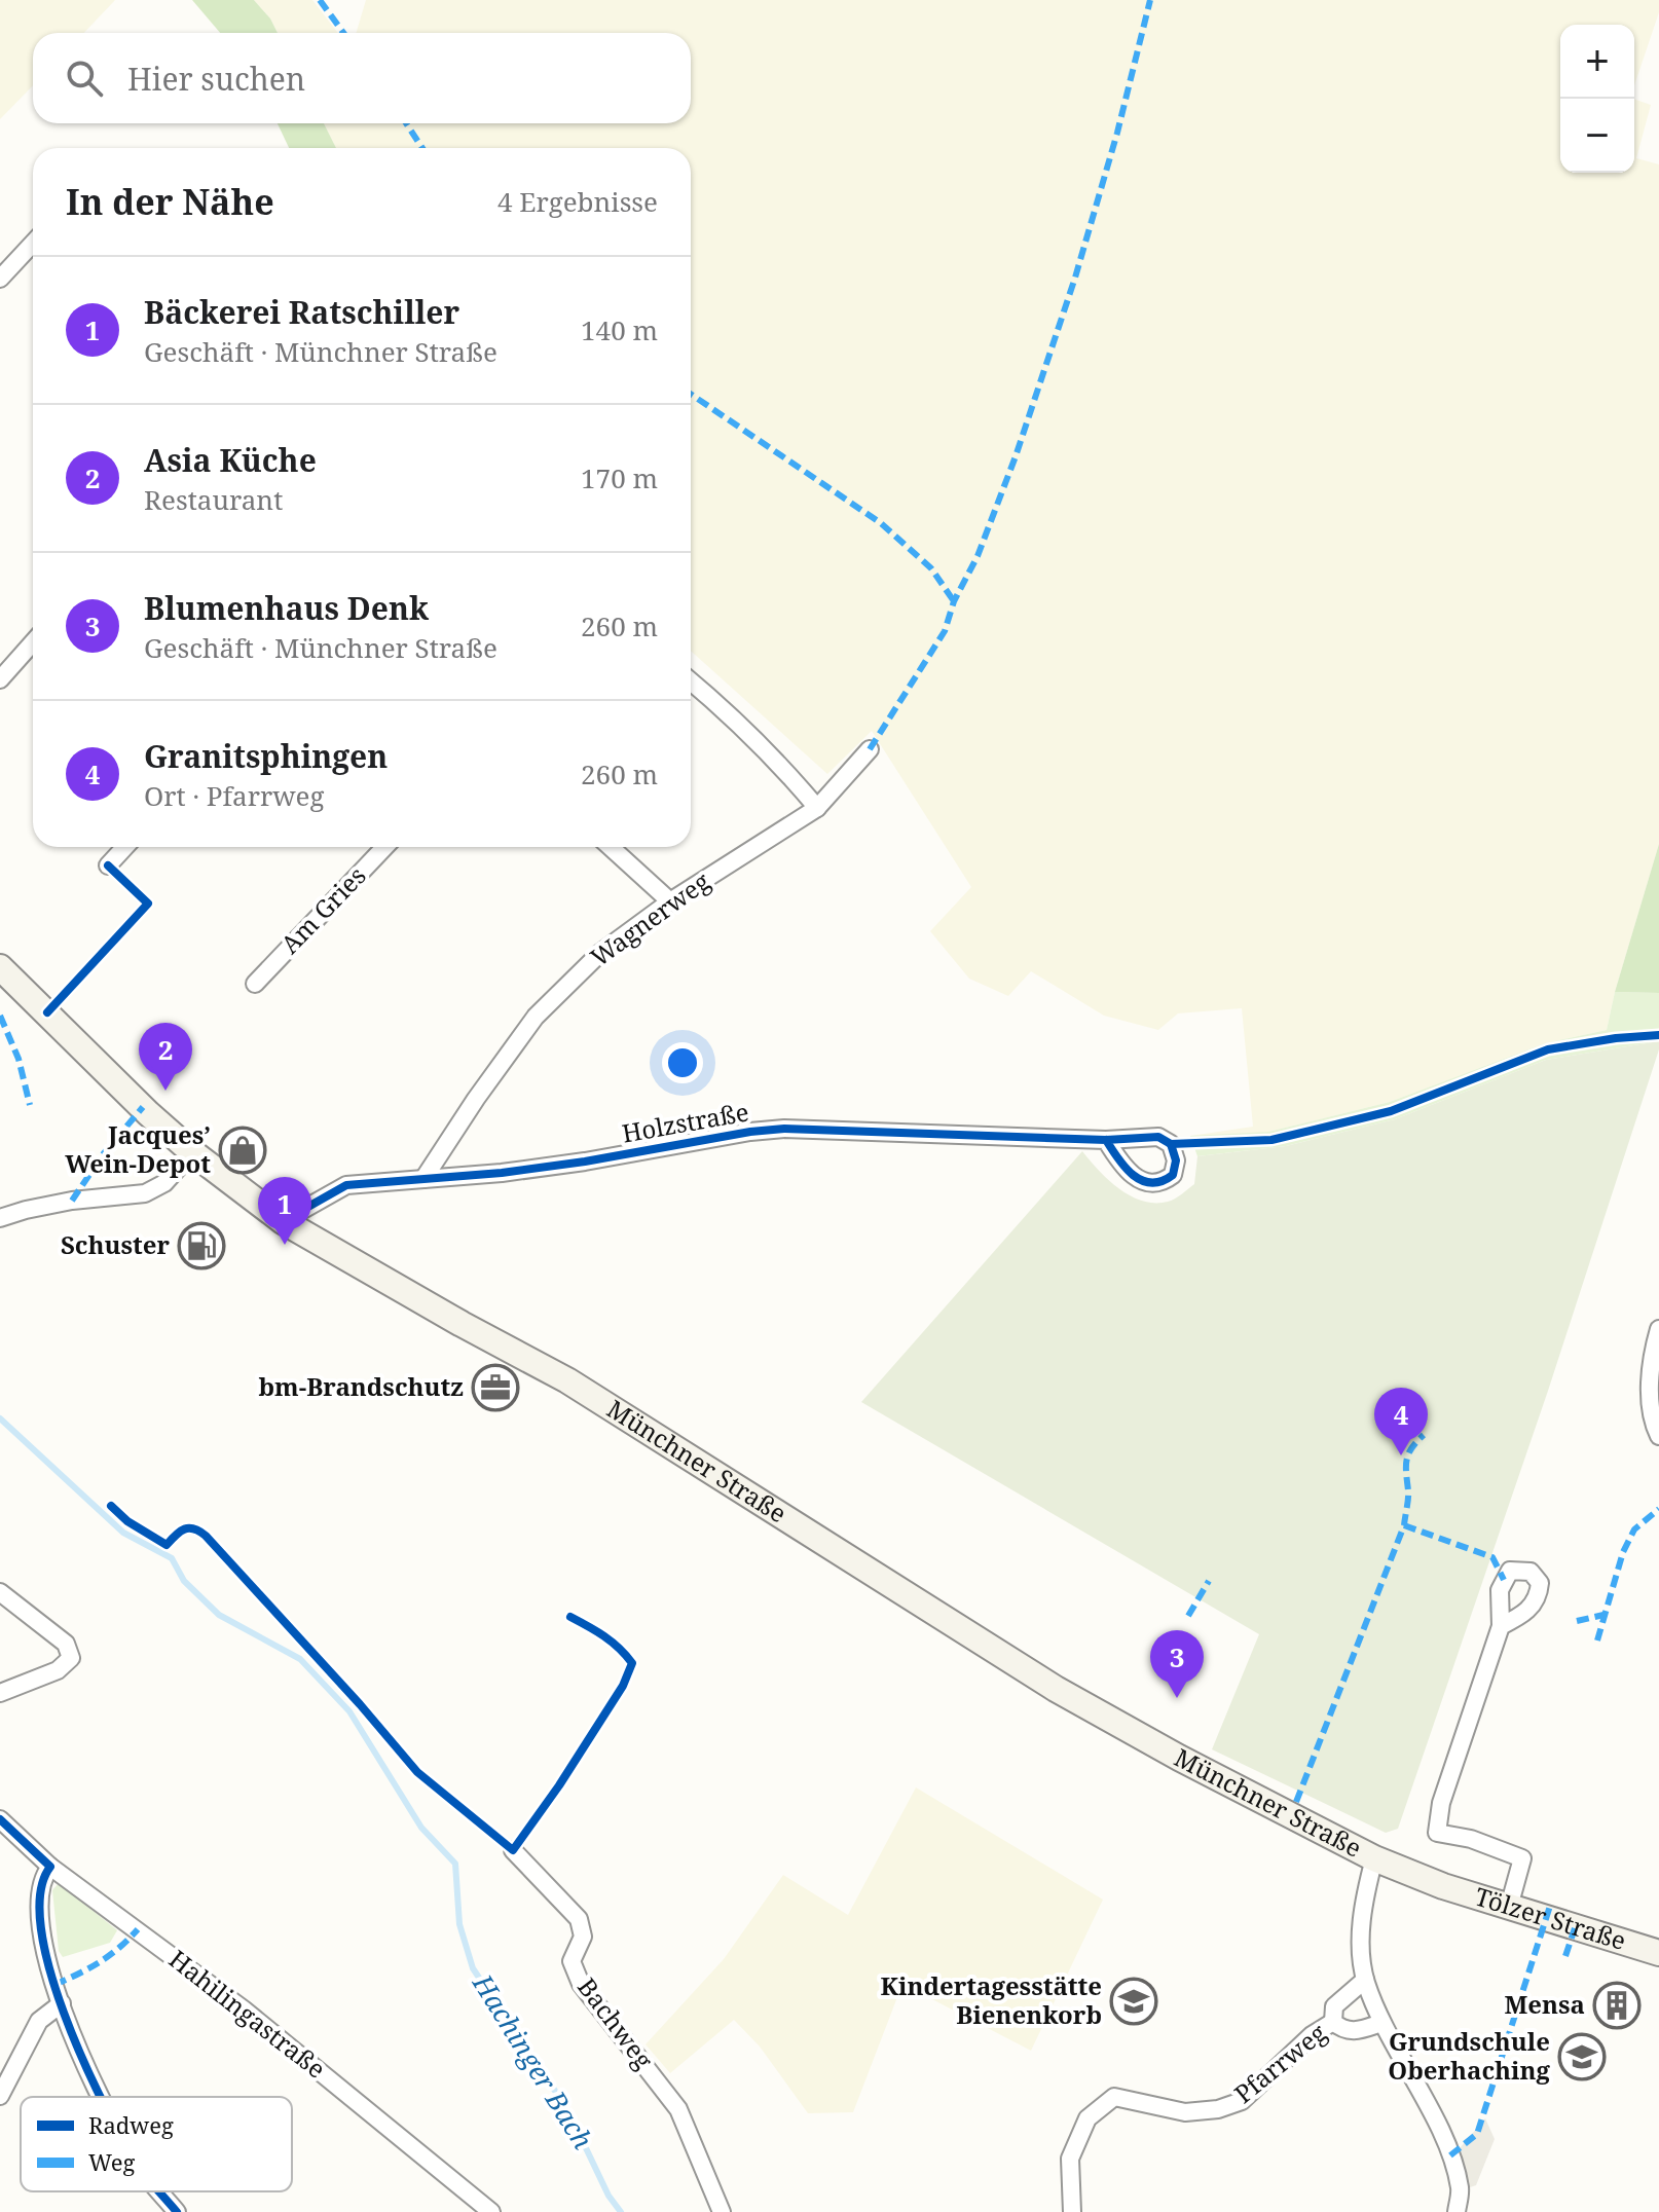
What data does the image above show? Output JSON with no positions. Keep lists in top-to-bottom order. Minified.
{"streets":{"main road":["Münchner Straße","Tölzer Straße"],"street":["Am Gries","Wagnerweg","Holzstraße","Hahilingastraße","Bachweg","Pfarrweg"]},"crossings":[["Wagnerweg","Holzstraße"],["Holzstraße","Münchner Straße"],["Münchner Straße","Tölzer Straße"]],"water":["Hachinger Bach"],"places":{"shop":["Jacques’ Wein-Depot"],"fuel station":["Schuster"],"office":["bm-Brandschutz"],"school or university":["Kindertagesstätte Bienenkorb","Grundschule Oberhaching"],"building":["Mensa"]},"legend":["Radweg","Weg"],"page":{"map_buttons":["+","−"],"search":"Hier suchen","heading":["In der Nähe","4 Ergebnisse"],"list":[{"mark":"1","name":"Bäckerei Ratschiller","note":"Geschäft · Münchner Straße","value":"140 m"},{"mark":"2","name":"Asia Küche","note":"Restaurant","value":"170 m"},{"mark":"3","name":"Blumenhaus Denk","note":"Geschäft · Münchner Straße","value":"260 m"},{"mark":"4","name":"Granitsphingen","note":"Ort · Pfarrweg","value":"260 m"}],"pins":["2","1","4","3"]}}
